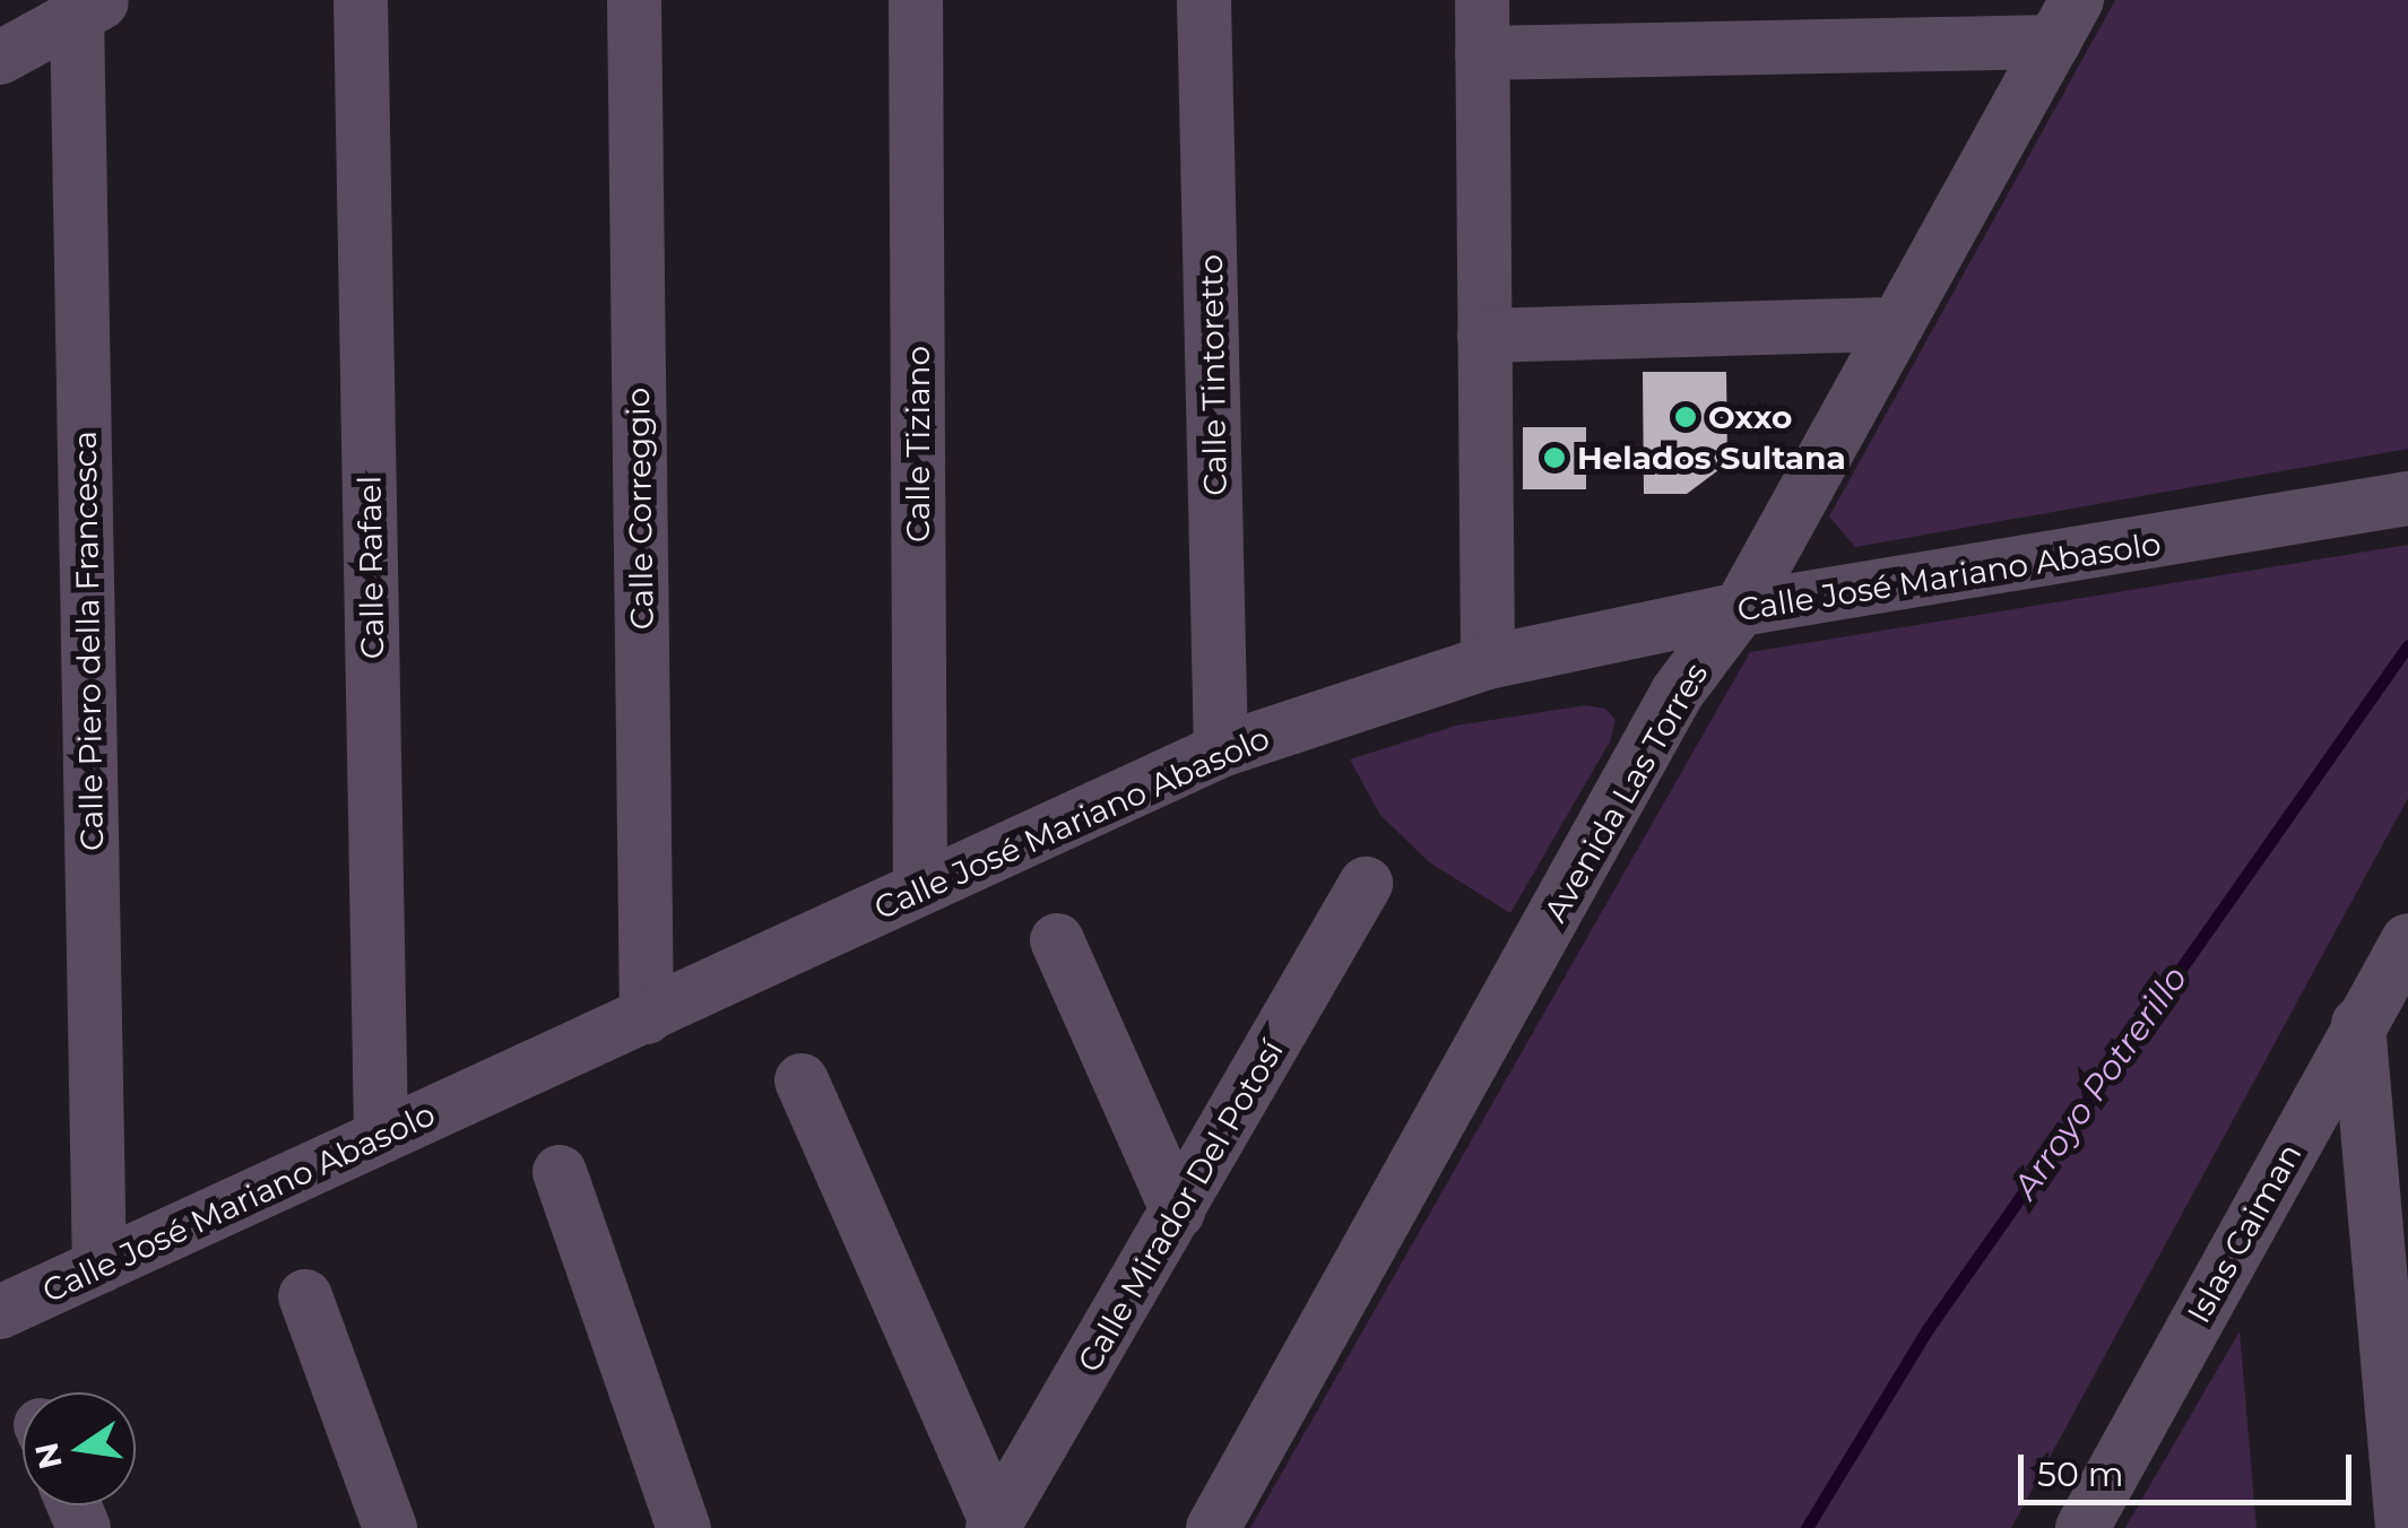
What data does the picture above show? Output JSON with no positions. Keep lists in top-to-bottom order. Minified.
{"streets":{"street":["Calle Tintoretto","Calle Tiziano","Calle Correggio","Calle Rafael","Calle José Mariano Abasolo","Calle Piero della Francesca","Avenida Las Torres","Calle Mirador Del Potosí","Islas Caiman"]},"crossings":[["Calle Tintoretto","Calle José Mariano Abasolo"],["Calle Tiziano","Calle José Mariano Abasolo"],["Calle Correggio","Calle José Mariano Abasolo"],["Calle Rafael","Calle José Mariano Abasolo"],["Calle José Mariano Abasolo","Calle Piero della Francesca"],["Calle José Mariano Abasolo","Avenida Las Torres"]],"water":["Arroyo Potrerillo"],"places":["Oxxo","Helados Sultana"],"scale_bar":"50 m","north":"left"}
